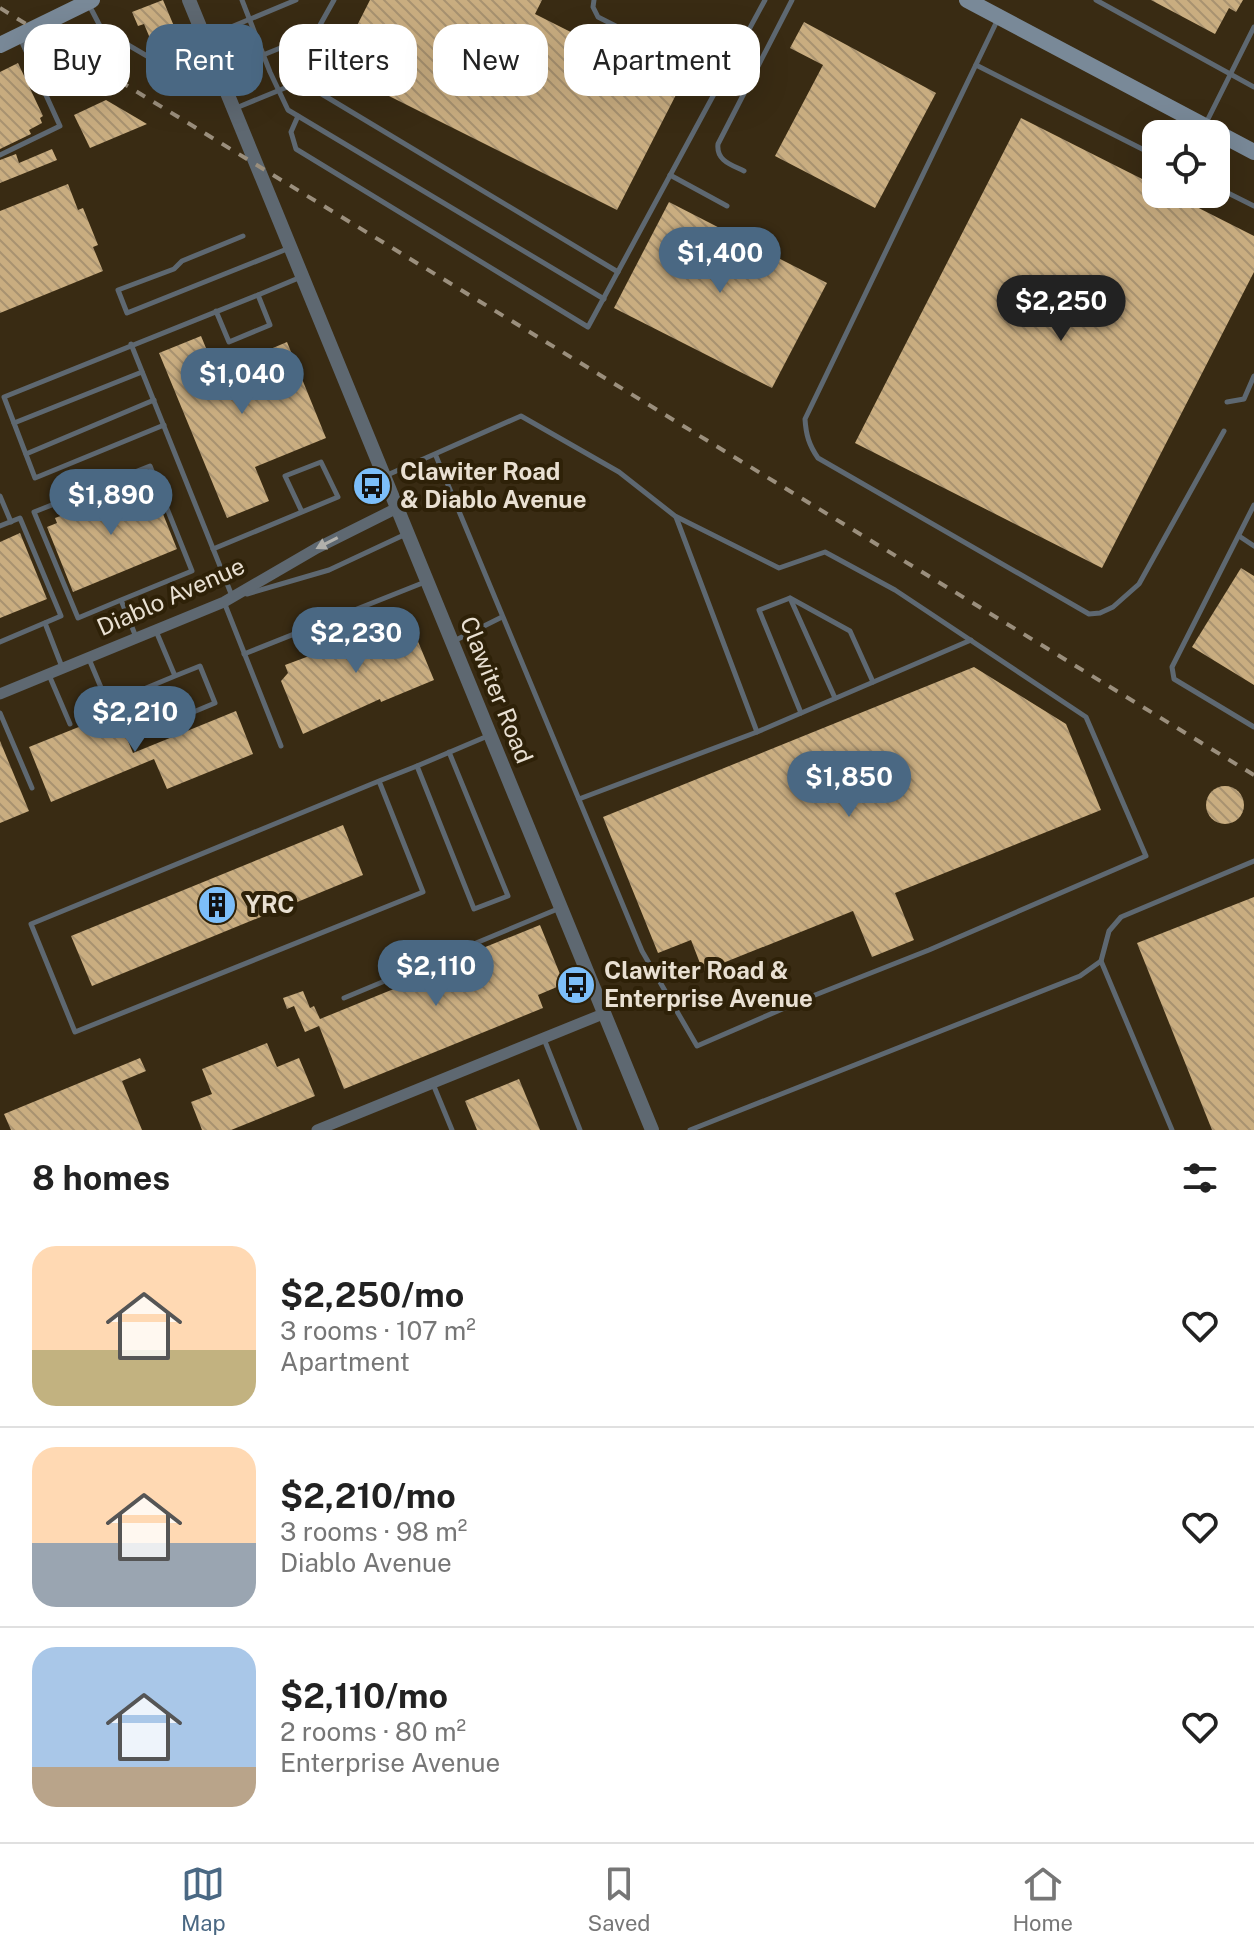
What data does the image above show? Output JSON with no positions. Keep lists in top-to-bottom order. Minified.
{"streets":{"street":["Diablo Avenue","Clawiter Road"]},"crossings":[["Diablo Avenue","Clawiter Road"]],"one_way":["Diablo Avenue"],"places":{"bus stop":["Clawiter Road & Diablo Avenue","Clawiter Road & Enterprise Avenue"],"building":["YRC"]},"page":{"chip":["Buy","Rent","Filters","New","Apartment"],"price":["$1,400","$2,250","$1,040","$1,890","$2,230","$2,210","$1,850","$2,110"],"heading":"8 homes","list":[{"name":"$2,250/mo","note":"3 rooms · 107 m² · Apartment"},{"name":"$2,210/mo","note":"3 rooms · 98 m² · Diablo Avenue"},{"name":"$2,110/mo","note":"2 rooms · 80 m² · Enterprise Avenue"}],"tabs":["Map","Saved","Home"]}}
